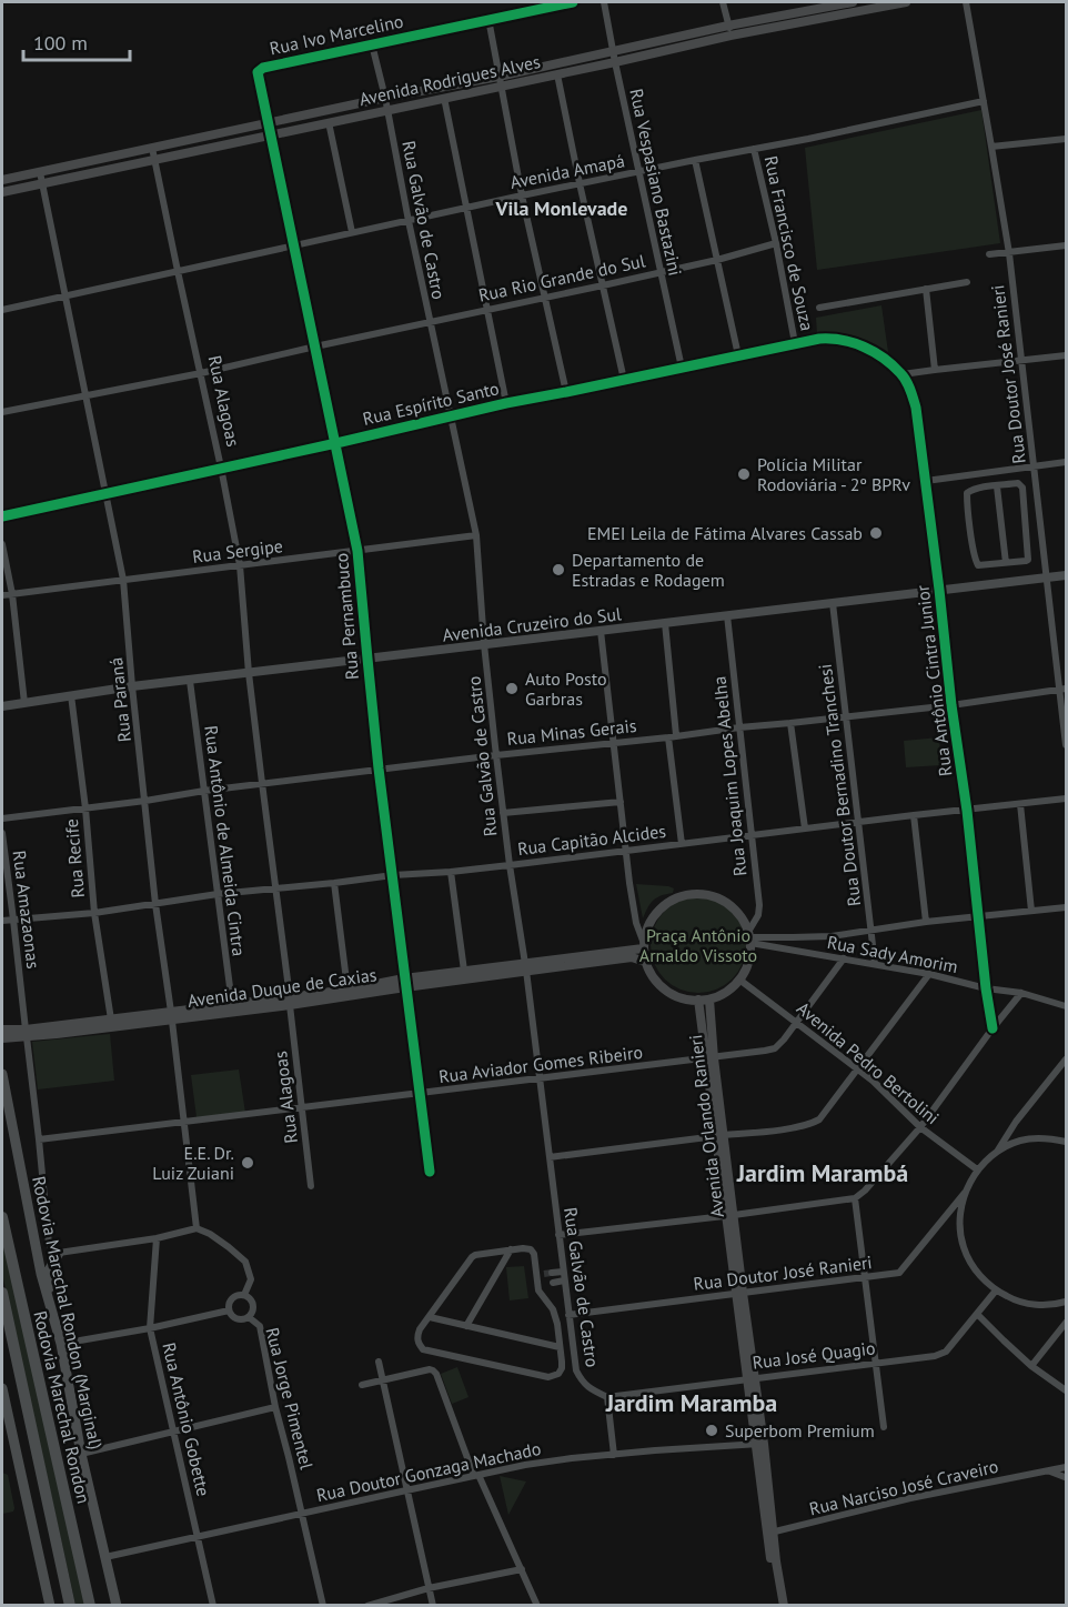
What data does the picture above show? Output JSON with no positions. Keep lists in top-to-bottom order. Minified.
{"streets":{"highway":["Rodovia Marechal Rondon (Marginal)","Rodovia Marechal Rondon"],"main road":["Avenida Rodrigues Alves","Avenida Duque de Caxias","Avenida Orlando Ranieri"],"street":["Rua Ivo Marcelino","Avenida Amapá","Rua Vespasiano Bastazini","Rua Galvão de Castro","Rua Francisco de Souza","Rua Rio Grande do Sul","Rua Doutor José Ranieri","Rua Alagoas","Rua Espírito Santo","Rua Sergipe","Rua Pernambuco","Avenida Cruzeiro do Sul","Rua Antônio Cintra Junior","Rua Paraná","Rua Minas Gerais","Rua Joaquim Lopes Abelha","Rua Doutor Bernadino Tranchesi","Rua Capitão Alcides","Rua Antônio de Almeida Cintra","Rua Recife","Rua Amazaonas","Rua Sady Amorim","Avenida Pedro Bertolini","Rua Aviador Gomes Ribeiro","Rua José Quagio","Rua Jorge Pimentel","Rua Antônio Gobette","Rua Doutor Gonzaga Machado","Rua Narciso José Craveiro"]},"crossings":[["Rua Ivo Marcelino","Rua Galvão de Castro"],["Rua Ivo Marcelino","Rua Pernambuco"],["Avenida Rodrigues Alves","Rua Vespasiano Bastazini"],["Avenida Rodrigues Alves","Rua Galvão de Castro"],["Avenida Rodrigues Alves","Rua Alagoas"],["Avenida Rodrigues Alves","Rua Pernambuco"],["Avenida Rodrigues Alves","Rua Paraná"],["Avenida Amapá","Rua Vespasiano Bastazini"],["Avenida Amapá","Rua Galvão de Castro"],["Avenida Amapá","Rua Francisco de Souza"],["Avenida Amapá","Rua Doutor José Ranieri"],["Avenida Amapá","Rua Alagoas"],["Avenida Amapá","Rua Pernambuco"],["Avenida Amapá","Rua Paraná"],["Rua Vespasiano Bastazini","Rua Rio Grande do Sul"],["Rua Vespasiano Bastazini","Rua Espírito Santo"],["Rua Galvão de Castro","Rua Rio Grande do Sul"],["Rua Galvão de Castro","Rua Doutor José Ranieri"],["Rua Galvão de Castro","Rua Espírito Santo"],["Rua Galvão de Castro","Rua Sergipe"],["Rua Galvão de Castro","Avenida Cruzeiro do Sul"],["Rua Galvão de Castro","Rua Minas Gerais"],["Rua Galvão de Castro","Rua Capitão Alcides"],["Rua Galvão de Castro","Avenida Duque de Caxias"],["Rua Galvão de Castro","Rua Aviador Gomes Ribeiro"],["Rua Galvão de Castro","Rua José Quagio"],["Rua Francisco de Souza","Rua Rio Grande do Sul"],["Rua Francisco de Souza","Rua Espírito Santo"],["Rua Rio Grande do Sul","Rua Alagoas"],["Rua Rio Grande do Sul","Rua Pernambuco"],["Rua Rio Grande do Sul","Rua Paraná"],["Rua Doutor José Ranieri","Avenida Cruzeiro do Sul"],["Rua Doutor José Ranieri","Rua Minas Gerais"],["Rua Doutor José Ranieri","Avenida Orlando Ranieri"],["Rua Alagoas","Rua Espírito Santo"],["Rua Alagoas","Rua Sergipe"],["Rua Alagoas","Avenida Cruzeiro do Sul"],["Rua Alagoas","Rua Minas Gerais"],["Rua Alagoas","Rua Capitão Alcides"],["Rua Alagoas","Avenida Duque de Caxias"],["Rua Alagoas","Rua Aviador Gomes Ribeiro"],["Rua Espírito Santo","Rua Pernambuco"],["Rua Espírito Santo","Rua Antônio Cintra Junior"],["Rua Espírito Santo","Rua Paraná"],["Rua Sergipe","Rua Pernambuco"],["Rua Sergipe","Rua Paraná"],["Rua Pernambuco","Avenida Cruzeiro do Sul"],["Rua Pernambuco","Rua Minas Gerais"],["Rua Pernambuco","Rua Capitão Alcides"],["Rua Pernambuco","Avenida Duque de Caxias"],["Rua Pernambuco","Rua Aviador Gomes Ribeiro"],["Avenida Cruzeiro do Sul","Rua Antônio Cintra Junior"],["Avenida Cruzeiro do Sul","Rua Paraná"],["Avenida Cruzeiro do Sul","Rua Joaquim Lopes Abelha"],["Avenida Cruzeiro do Sul","Rua Doutor Bernadino Tranchesi"],["Avenida Cruzeiro do Sul","Rua Antônio de Almeida Cintra"],["Avenida Cruzeiro do Sul","Rua Recife"],["Rua Antônio Cintra Junior","Rua Minas Gerais"],["Rua Antônio Cintra Junior","Rua Capitão Alcides"],["Rua Antônio Cintra Junior","Rua Sady Amorim"],["Rua Paraná","Rua Minas Gerais"],["Rua Paraná","Rua Capitão Alcides"],["Rua Paraná","Avenida Duque de Caxias"],["Rua Paraná","Rua Aviador Gomes Ribeiro"],["Rua Paraná","Rua Jorge Pimentel"],["Rua Minas Gerais","Rua Joaquim Lopes Abelha"],["Rua Minas Gerais","Rua Doutor Bernadino Tranchesi"],["Rua Minas Gerais","Rua Antônio de Almeida Cintra"],["Rua Minas Gerais","Rua Recife"],["Rua Joaquim Lopes Abelha","Rua Capitão Alcides"],["Rua Joaquim Lopes Abelha","Rua Sady Amorim"],["Rua Joaquim Lopes Abelha","Avenida Duque de Caxias"],["Rua Joaquim Lopes Abelha","Avenida Pedro Bertolini"],["Rua Joaquim Lopes Abelha","Avenida Orlando Ranieri"],["Rua Doutor Bernadino Tranchesi","Rua Capitão Alcides"],["Rua Doutor Bernadino Tranchesi","Rua Sady Amorim"],["Rua Capitão Alcides","Rua Antônio de Almeida Cintra"],["Rua Capitão Alcides","Rua Recife"],["Rua Capitão Alcides","Rua Amazaonas"],["Rua Antônio de Almeida Cintra","Avenida Duque de Caxias"],["Rua Recife","Avenida Duque de Caxias"],["Rua Amazaonas","Avenida Duque de Caxias"],["Rua Amazaonas","Rua Aviador Gomes Ribeiro"],["Rua Sady Amorim","Avenida Duque de Caxias"],["Rua Sady Amorim","Avenida Pedro Bertolini"],["Rua Sady Amorim","Rua Aviador Gomes Ribeiro"],["Rua Sady Amorim","Avenida Orlando Ranieri"],["Avenida Duque de Caxias","Avenida Pedro Bertolini"],["Avenida Duque de Caxias","Avenida Orlando Ranieri"],["Avenida Pedro Bertolini","Rua Aviador Gomes Ribeiro"],["Avenida Pedro Bertolini","Avenida Orlando Ranieri"],["Rua Aviador Gomes Ribeiro","Avenida Orlando Ranieri"],["Avenida Orlando Ranieri","Rua José Quagio"],["Avenida Orlando Ranieri","Rua Doutor Gonzaga Machado"],["Avenida Orlando Ranieri","Rua Narciso José Craveiro"],["Rodovia Marechal Rondon (Marginal)","Rua Doutor Gonzaga Machado"],["Rua Jorge Pimentel","Rua Doutor Gonzaga Machado"],["Rua Antônio Gobette","Rua Doutor Gonzaga Machado"]],"districts":["Vila Monlevade","Jardim Marambá","Jardim Maramba"],"parks":["Praça Antônio Arnaldo Vissoto"],"places":["Polícia Militar Rodoviária - 2º BPRv","EMEI Leila de Fátima Alvares Cassab","Departamento de Estradas e Rodagem","Auto Posto Garbras","E.E. Dr. Luiz Zuiani","Superbom Premium"],"scale_bar":"100 m"}
